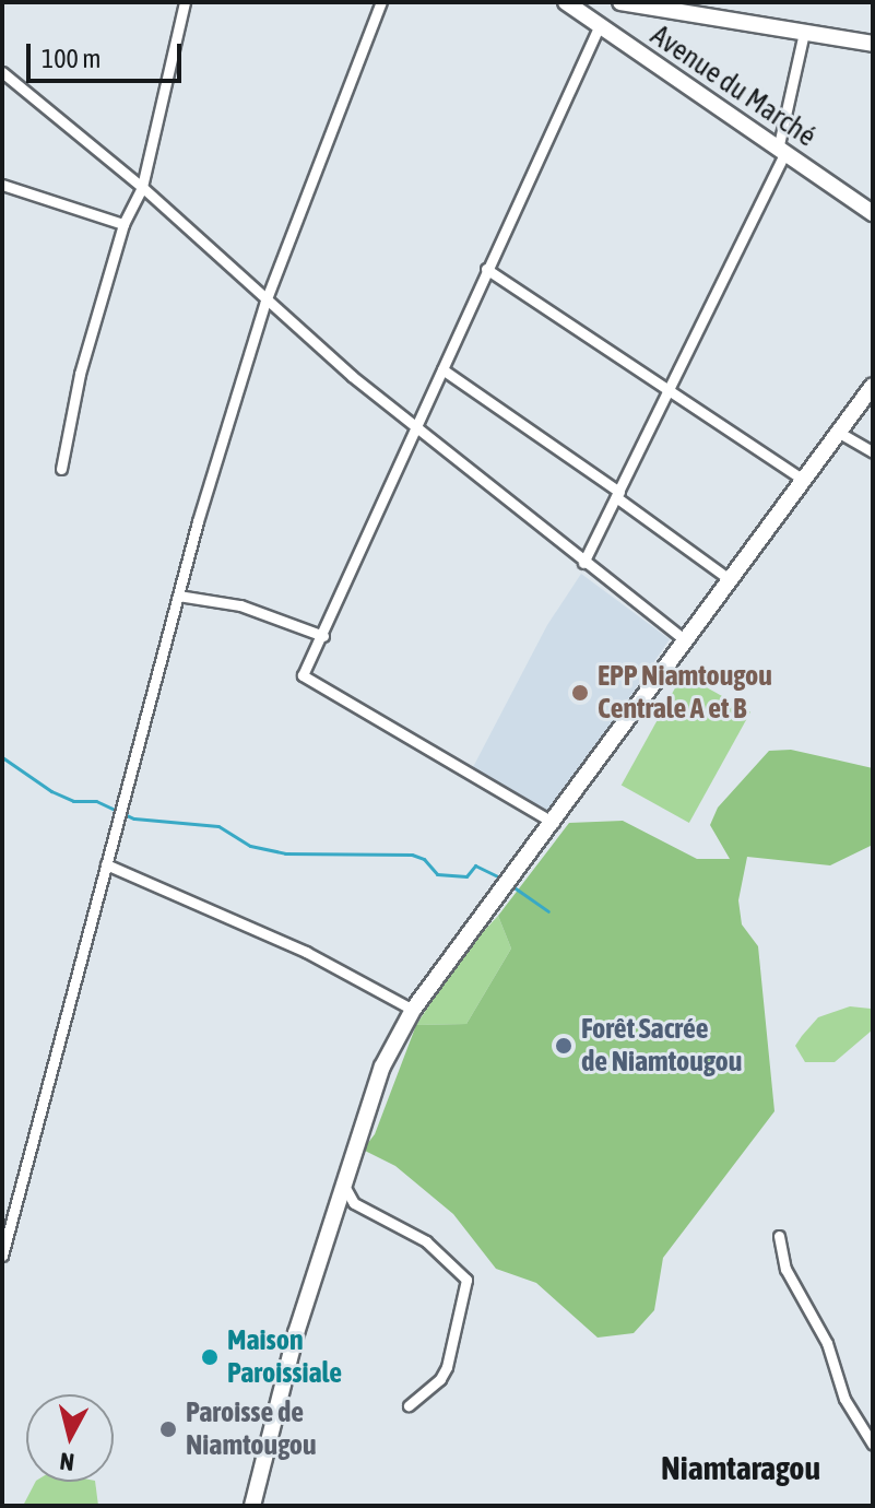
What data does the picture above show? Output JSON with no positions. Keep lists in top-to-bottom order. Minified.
{"streets":{"main road":["Avenue du Marché"]},"districts":["Niamtaragou"],"places":["EPP Niamtougou Centrale A et B","Forêt Sacrée de Niamtougou","Maison Paroissiale","Paroisse de Niamtougou"],"scale_bar":"100 m","north":"bottom"}
